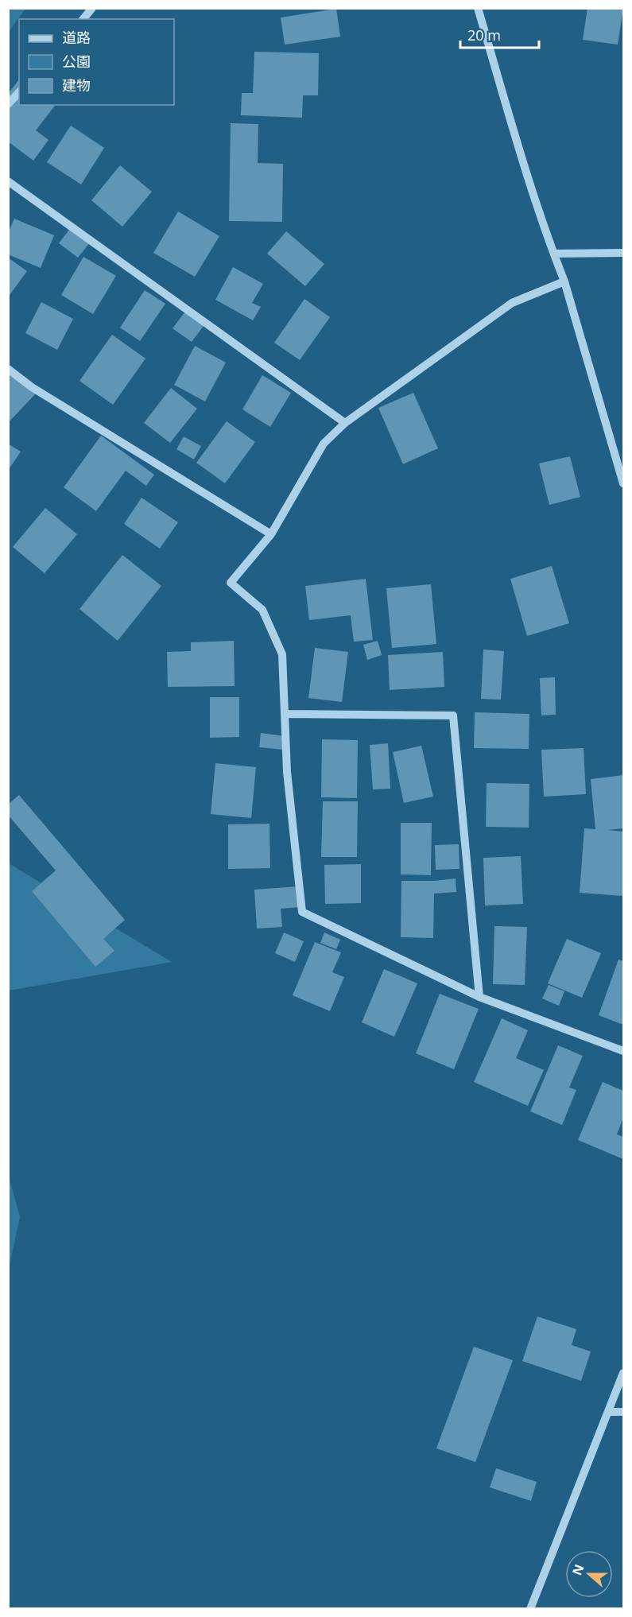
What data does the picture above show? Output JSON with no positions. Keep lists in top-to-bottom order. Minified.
{"legend":["道路","公園","建物"],"scale_bar":"20 m","north":"left"}
